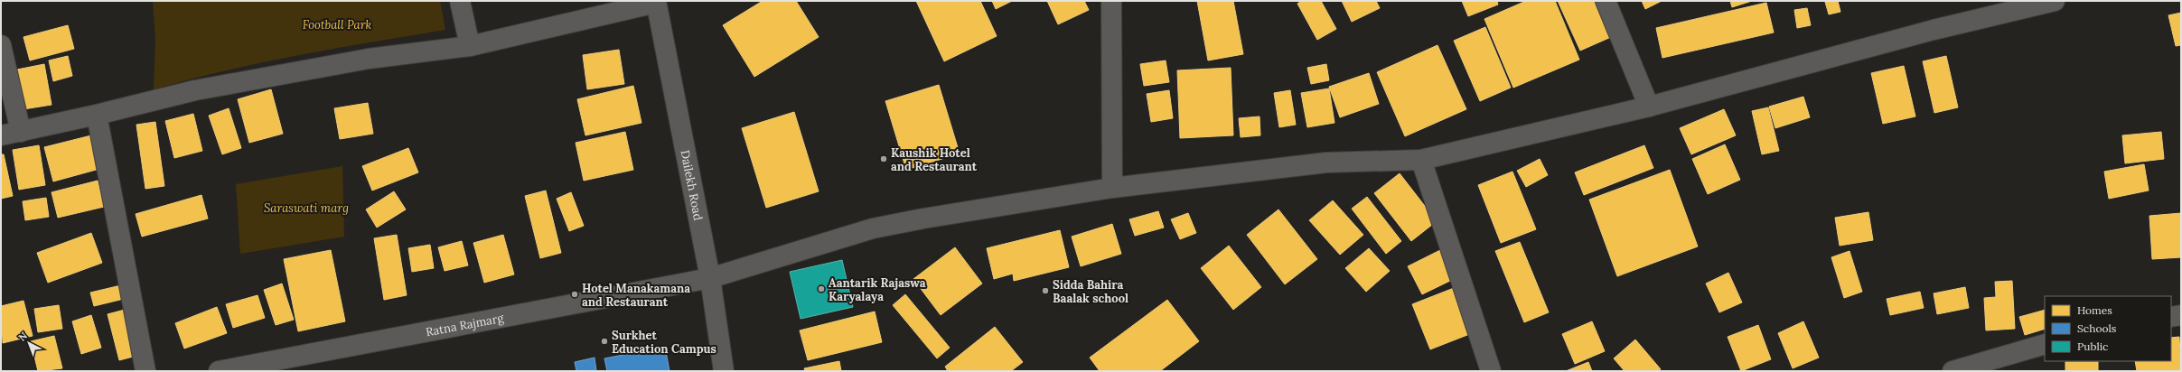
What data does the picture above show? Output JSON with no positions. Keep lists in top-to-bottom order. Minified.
{"streets":{"street":["Dailekh Road","Ratna Rajmarg"]},"crossings":[["Dailekh Road","Ratna Rajmarg"]],"parks":["Football Park","Saraswati marg"],"places":["Kaushik Hotel and Restaurant","Aantarik Rajaswa Karyalaya","Sidda Bahira Baalak school","Hotel Manakamana and Restaurant","Surkhet Education Campus"],"legend":["Homes","Schools","Public"],"north":"top left"}
